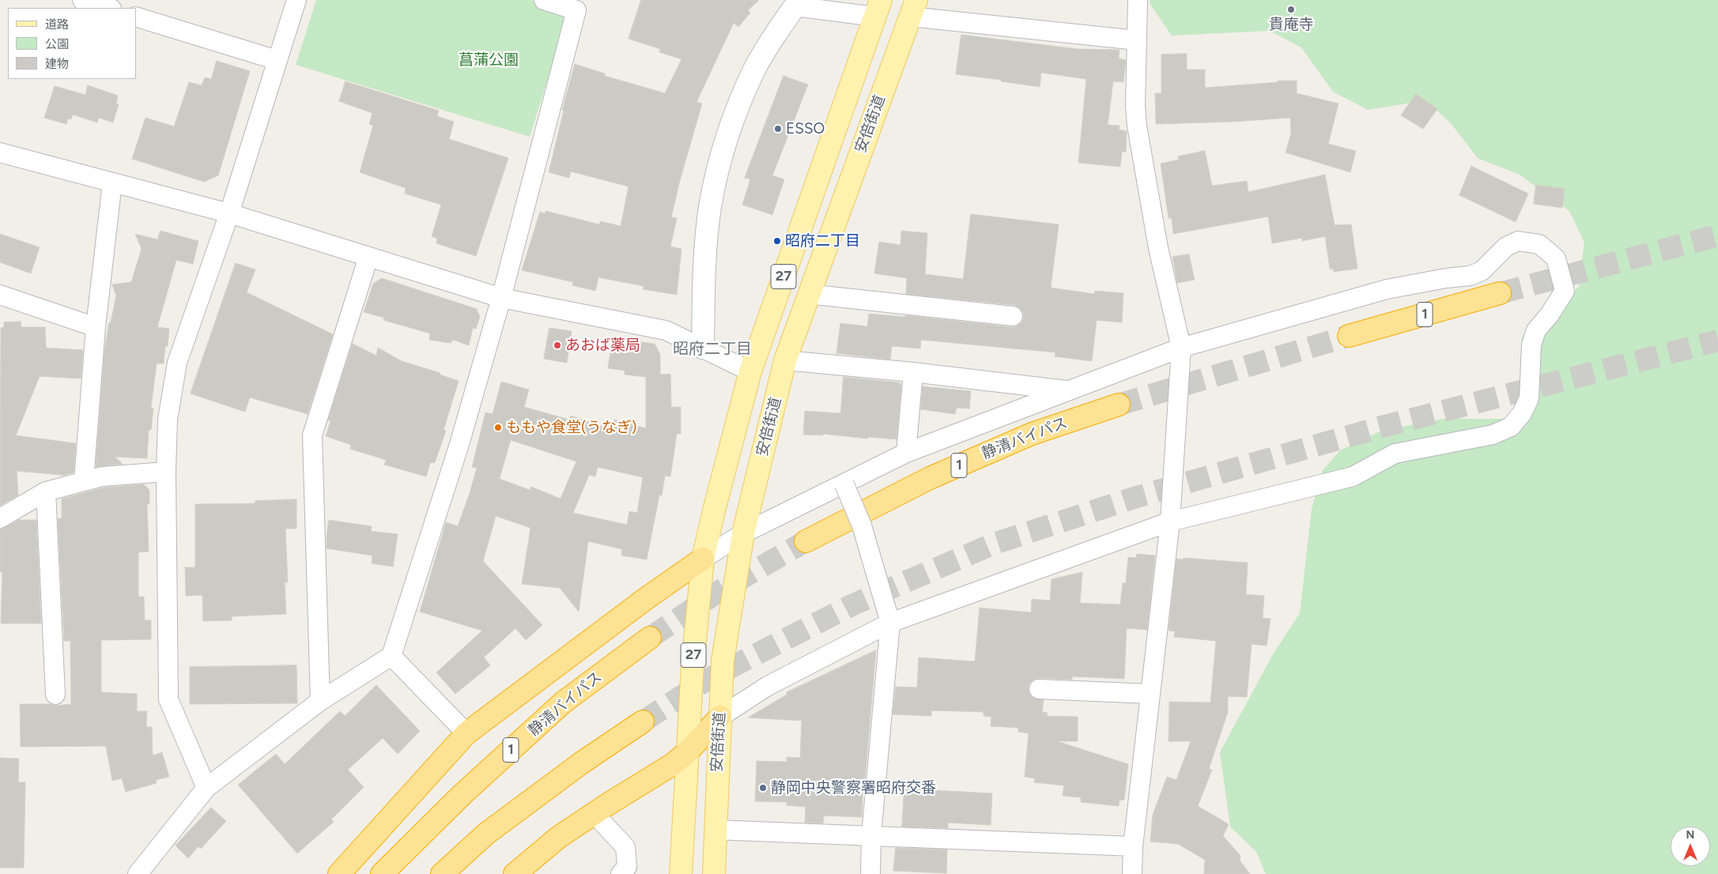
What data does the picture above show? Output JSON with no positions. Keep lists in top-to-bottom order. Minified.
{"streets":{"highway":["1","静清バイパス"],"main road":["安倍街道","27"]},"districts":["昭府二丁目"],"parks":["菖蒲公園"],"places":["貴庵寺","ESSO","昭府二丁目","あおば薬局","ももや食堂(うなぎ)","静岡中央警察署昭府交番"],"legend":["道路","公園","建物"],"north":"top"}
